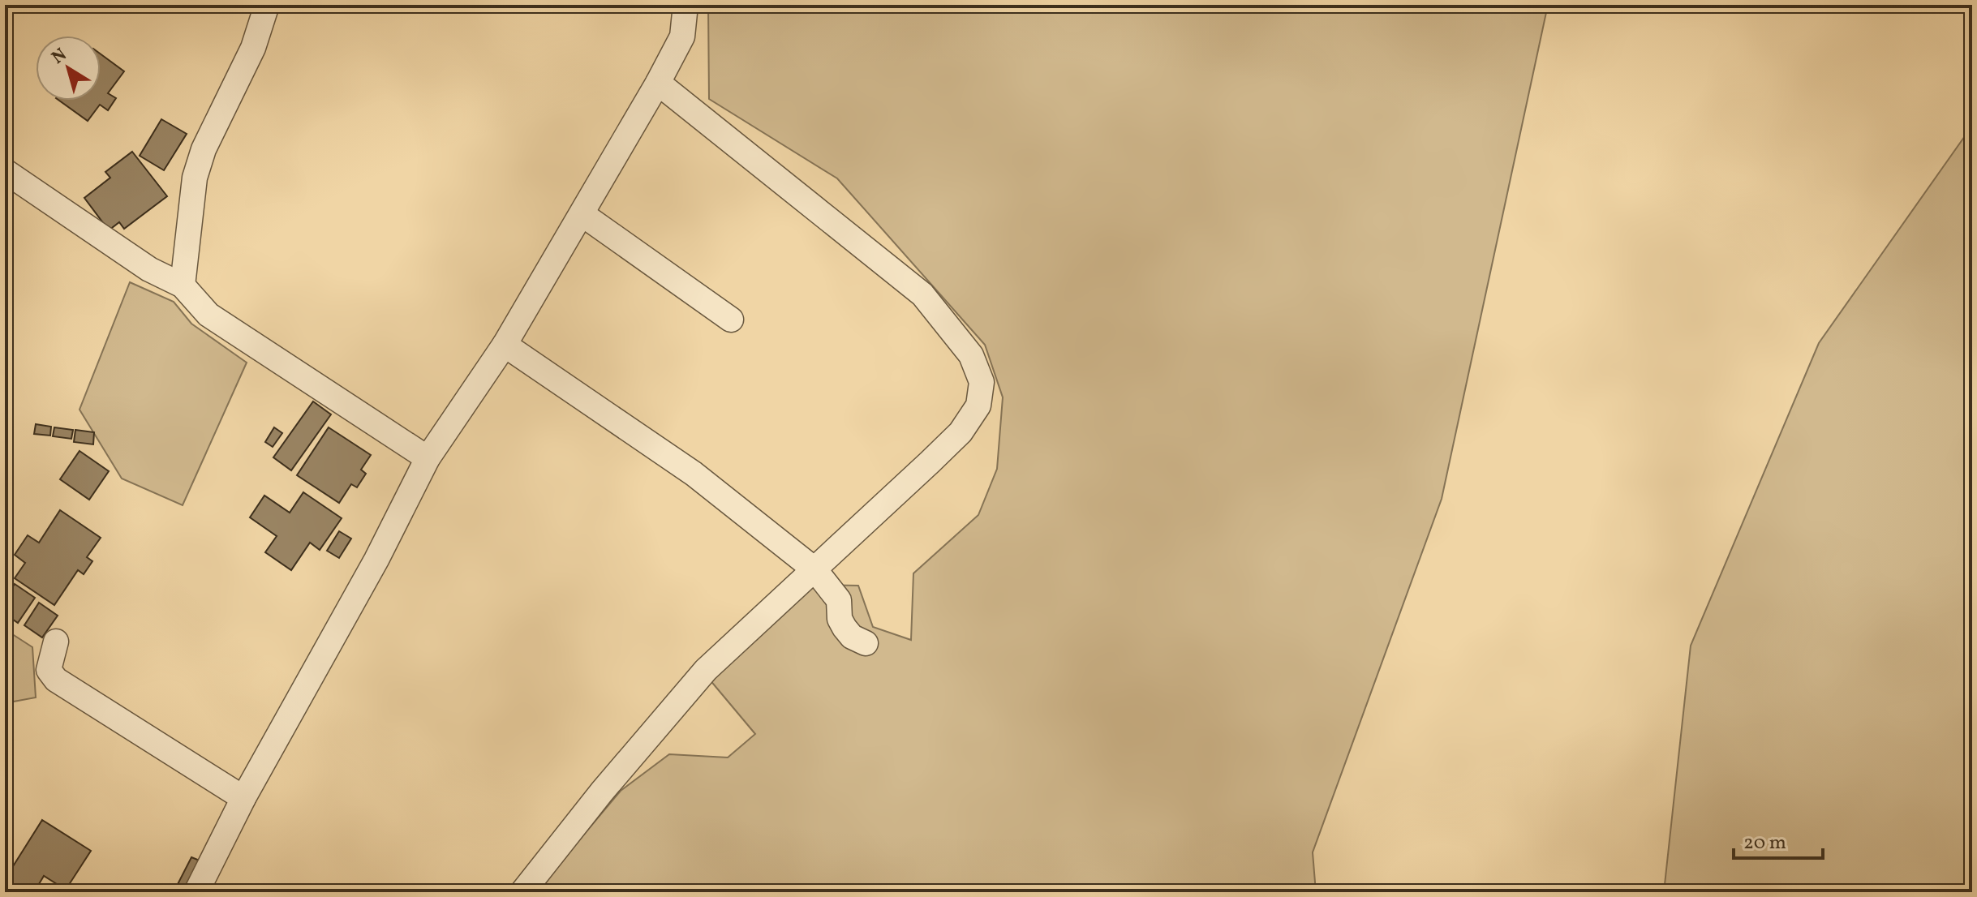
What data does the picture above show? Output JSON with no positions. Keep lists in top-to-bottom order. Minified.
{"scale_bar":"20 m","north":"top left"}
